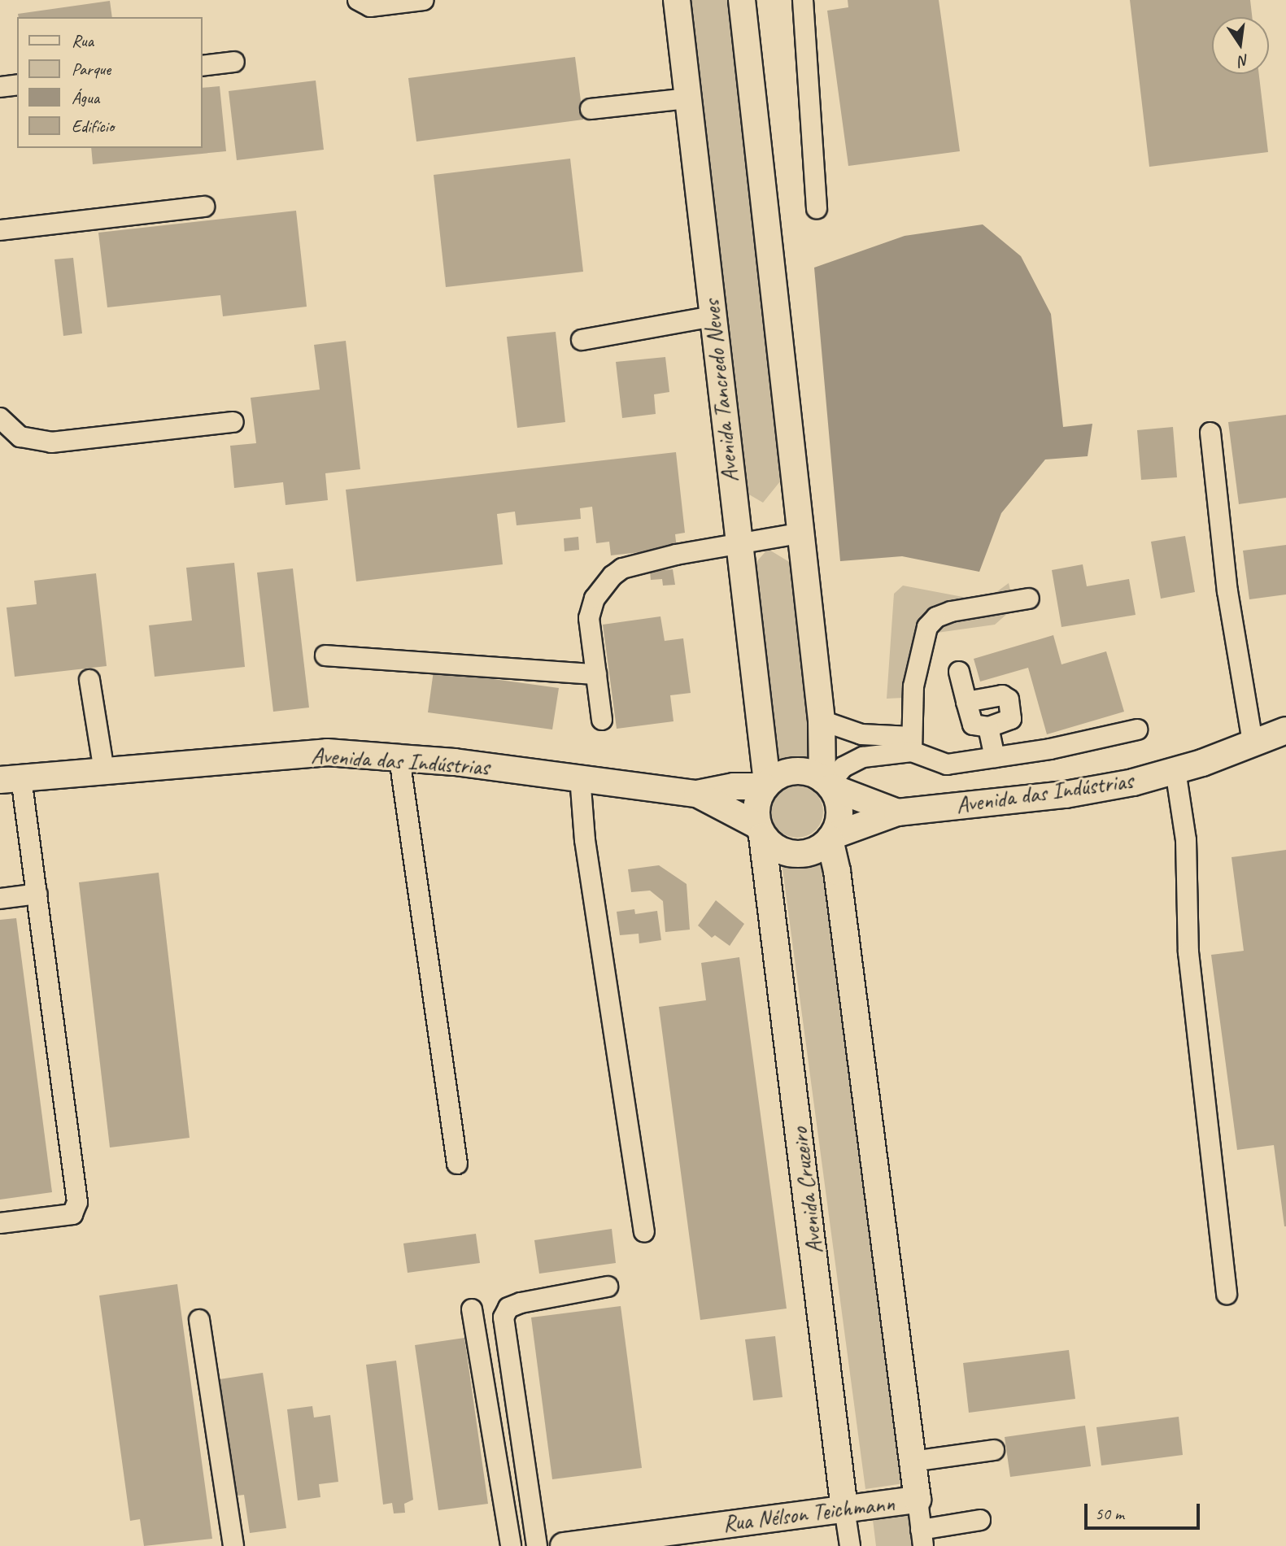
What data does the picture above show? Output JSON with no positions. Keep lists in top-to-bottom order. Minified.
{"streets":{"main road":["Avenida Tancredo Neves","Avenida das Indústrias","Avenida Cruzeiro","Rua Nélson Teichmann"]},"crossings":[["Avenida Tancredo Neves","Avenida Cruzeiro"],["Avenida Cruzeiro","Rua Nélson Teichmann"]],"legend":["Rua","Parque","Água","Edifício"],"scale_bar":"50 m","north":"bottom"}
